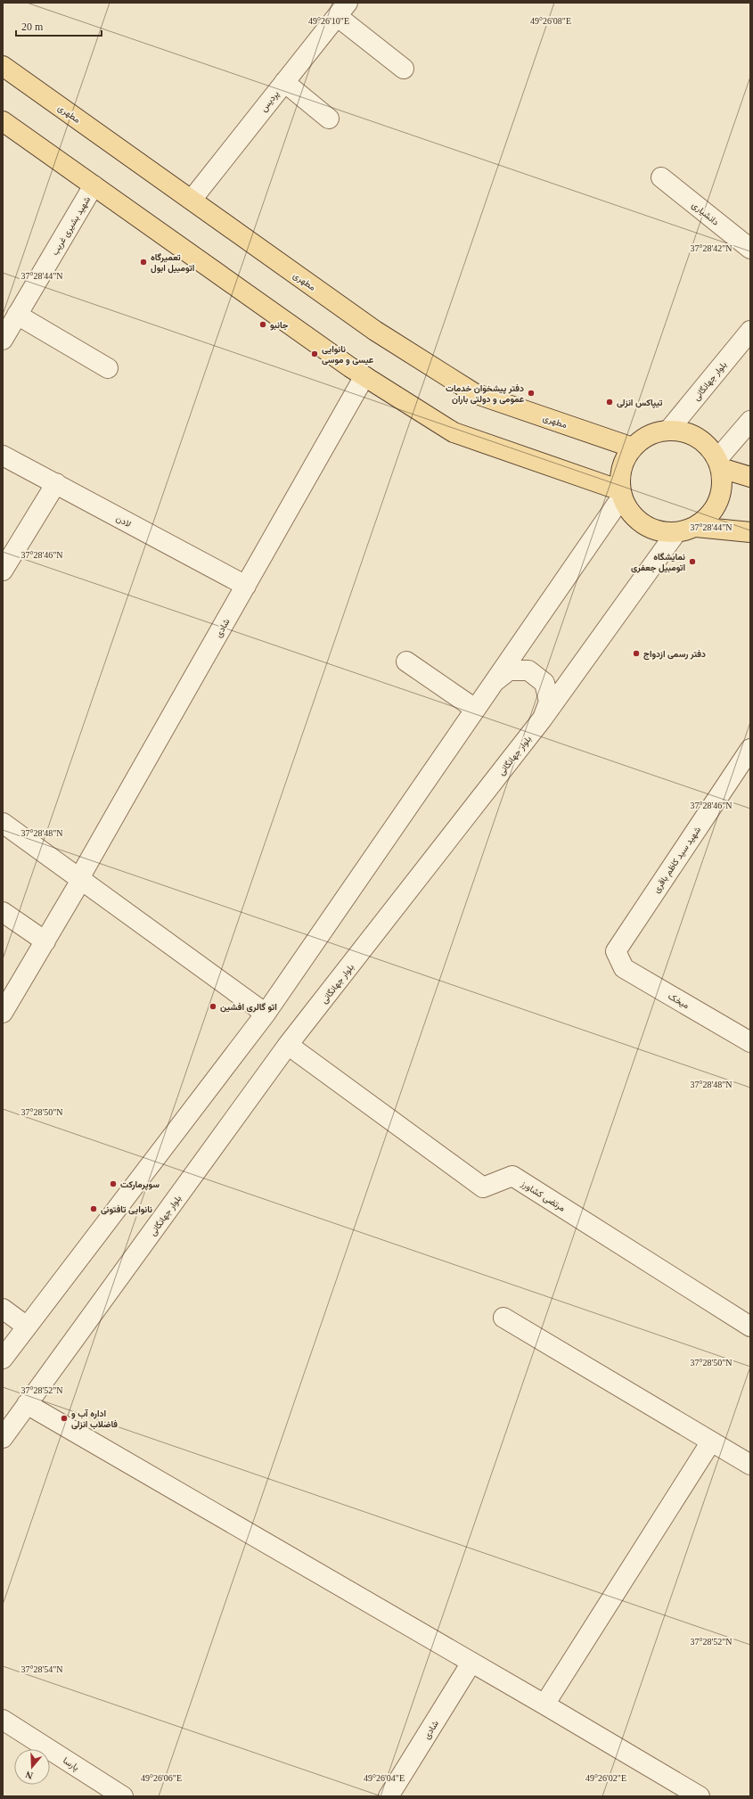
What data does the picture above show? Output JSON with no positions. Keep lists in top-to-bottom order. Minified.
{"streets":{"main road":["مطهری"],"street":["پردیس","دانشیاری","شهید بشیری غریب","بلوار جهانگانی","لادن","شادی","شهید سید کاظم باقری","میخک","مرتضی کشاورز","پارسا"]},"crossings":[["پردیس","مطهری"],["مطهری","بلوار جهانگانی"],["بلوار جهانگانی","مرتضی کشاورز"],["لادن","شادی"],["شهید سید کاظم باقری","میخک"]],"places":["تعمیرگاه اتومبیل ابول","جانبو","نانوایی عیسی و موسی","دفتر پیشخوان خدمات عمومی و دولتی باران","تیپاکس انزلی","نمایشگاه اتومبیل جعفری","دفتر رسمی ازدواج","اتو گالری افشین","سوپرمارکت","نانوایی تافتونی","اداره آب و فاضلاب انزلی"],"scale_bar":"20 m","north":"bottom","coordinates":["49°26'10\"E","49°26'08\"E","37°28'42\"N","37°28'44\"N","37°28'46\"N","37°28'48\"N","37°28'50\"N","37°28'52\"N","37°28'54\"N","49°26'06\"E","49°26'04\"E","49°26'02\"E"]}
